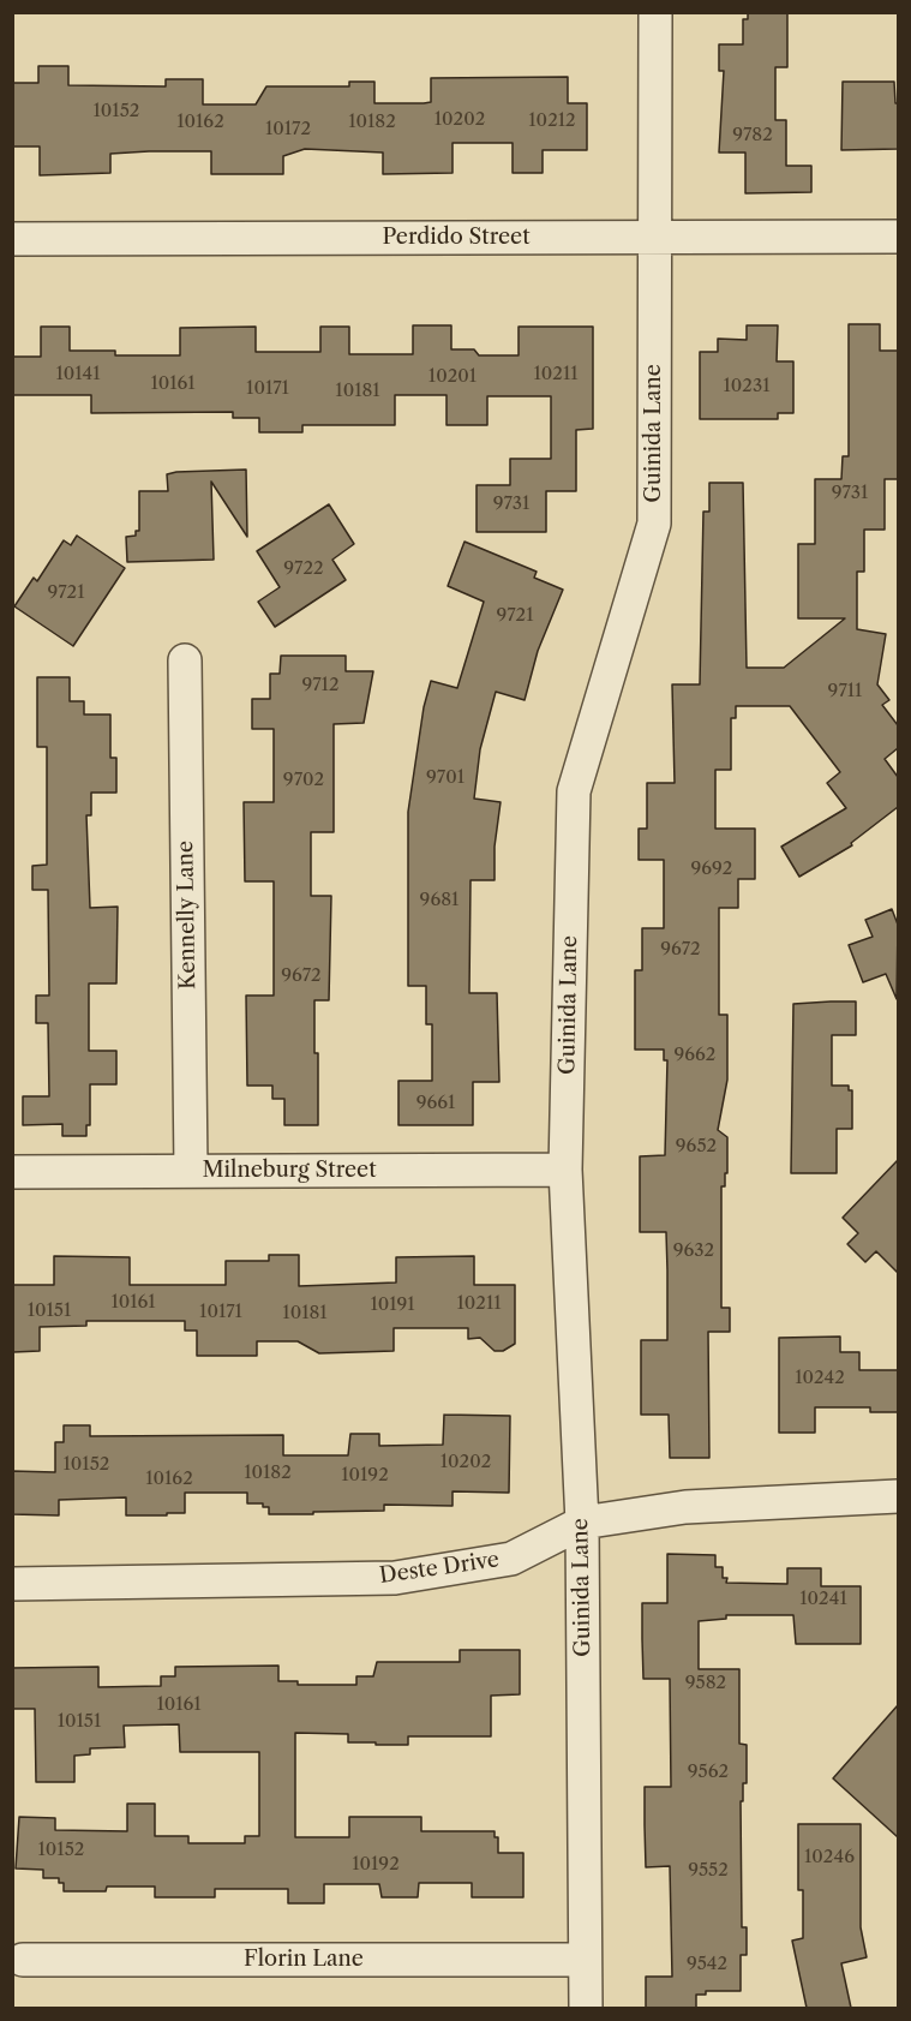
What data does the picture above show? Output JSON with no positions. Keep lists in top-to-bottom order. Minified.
{"streets":{"street":["Perdido Street","Guinida Lane","Kennelly Lane","Milneburg Street","Deste Drive","Florin Lane"]},"crossings":[["Perdido Street","Guinida Lane"],["Guinida Lane","Milneburg Street"],["Guinida Lane","Deste Drive"],["Guinida Lane","Florin Lane"],["Kennelly Lane","Milneburg Street"]],"house_numbers":["10152","10202","10212","10162","10182","10172","9782","10141","10211","10201","10161","10231","10171","10181","9731","9731","9722","9721","9721","9712","9711","9701","9702","9692","9681","9672","9672","9662","9661","9652","9632","10161","10211","10191","10151","10171","10181","10242","10202","10152","10182","10192","10162","10241","9582","10161","10151","9562","10152","10246","10192","9552","9542"]}
